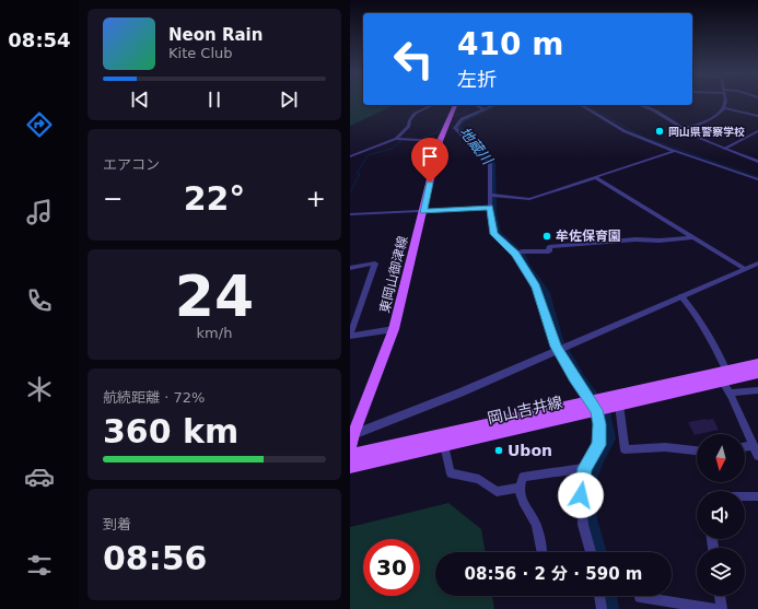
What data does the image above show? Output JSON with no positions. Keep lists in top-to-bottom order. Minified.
{"streets":{"main road":["東岡山御津線","岡山吉井線"]},"water":["地蔵川"],"places":["岡山県警察学校","牟佐保育園","Ubon"],"north":"bottom","page":{"tabs":"08:54","turn":["410 m","左折"],"song":["Neon Rain","Kite Club"],"tile":["エアコン",["24","km/h"],["航続距離 · 72%","360 km"],["到着","08:56"]],"heat":["−","22°","+"],"limit":"30","trip":"08:56 · 2 分 · 590 m"}}
